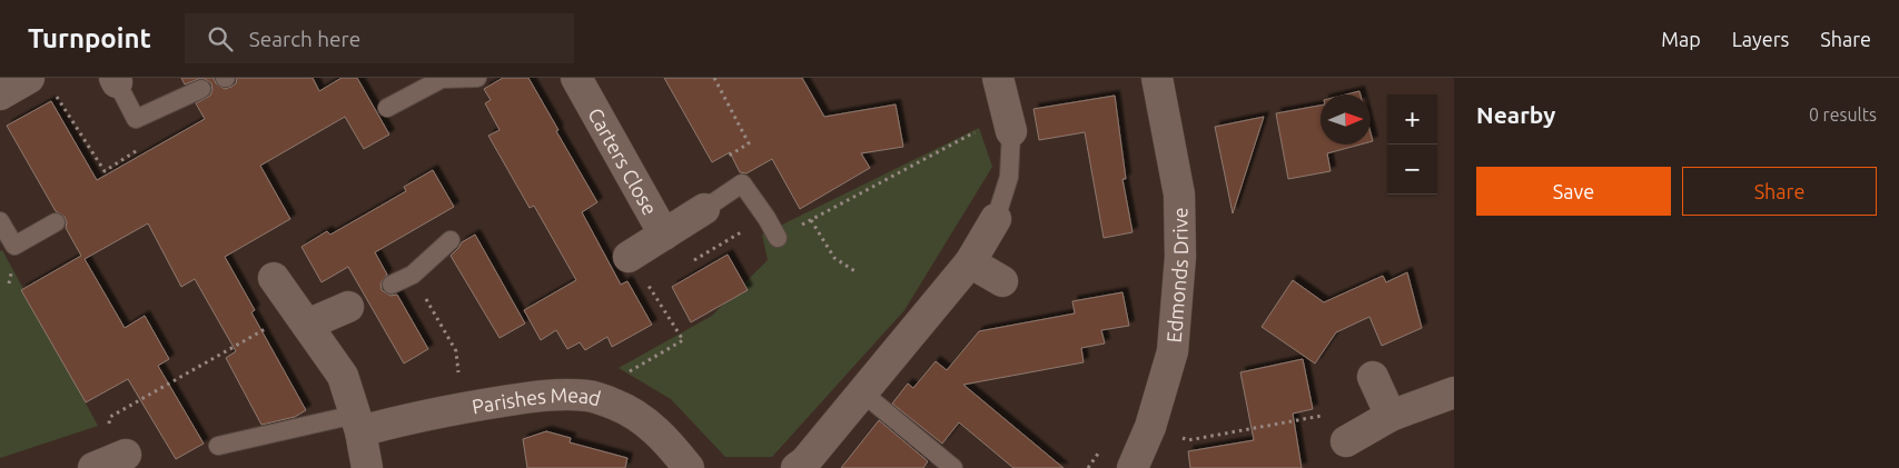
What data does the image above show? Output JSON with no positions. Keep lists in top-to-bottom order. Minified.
{"streets":{"street":["Carters Close","Edmonds Drive","Parishes Mead"]},"north":"right","page":{"header":"Turnpoint","search":"Search here","nav":["Map","Layers","Share"],"heading":["Nearby","0 results"],"map_buttons":["+","−"],"buttons":["Save","Share"]}}
